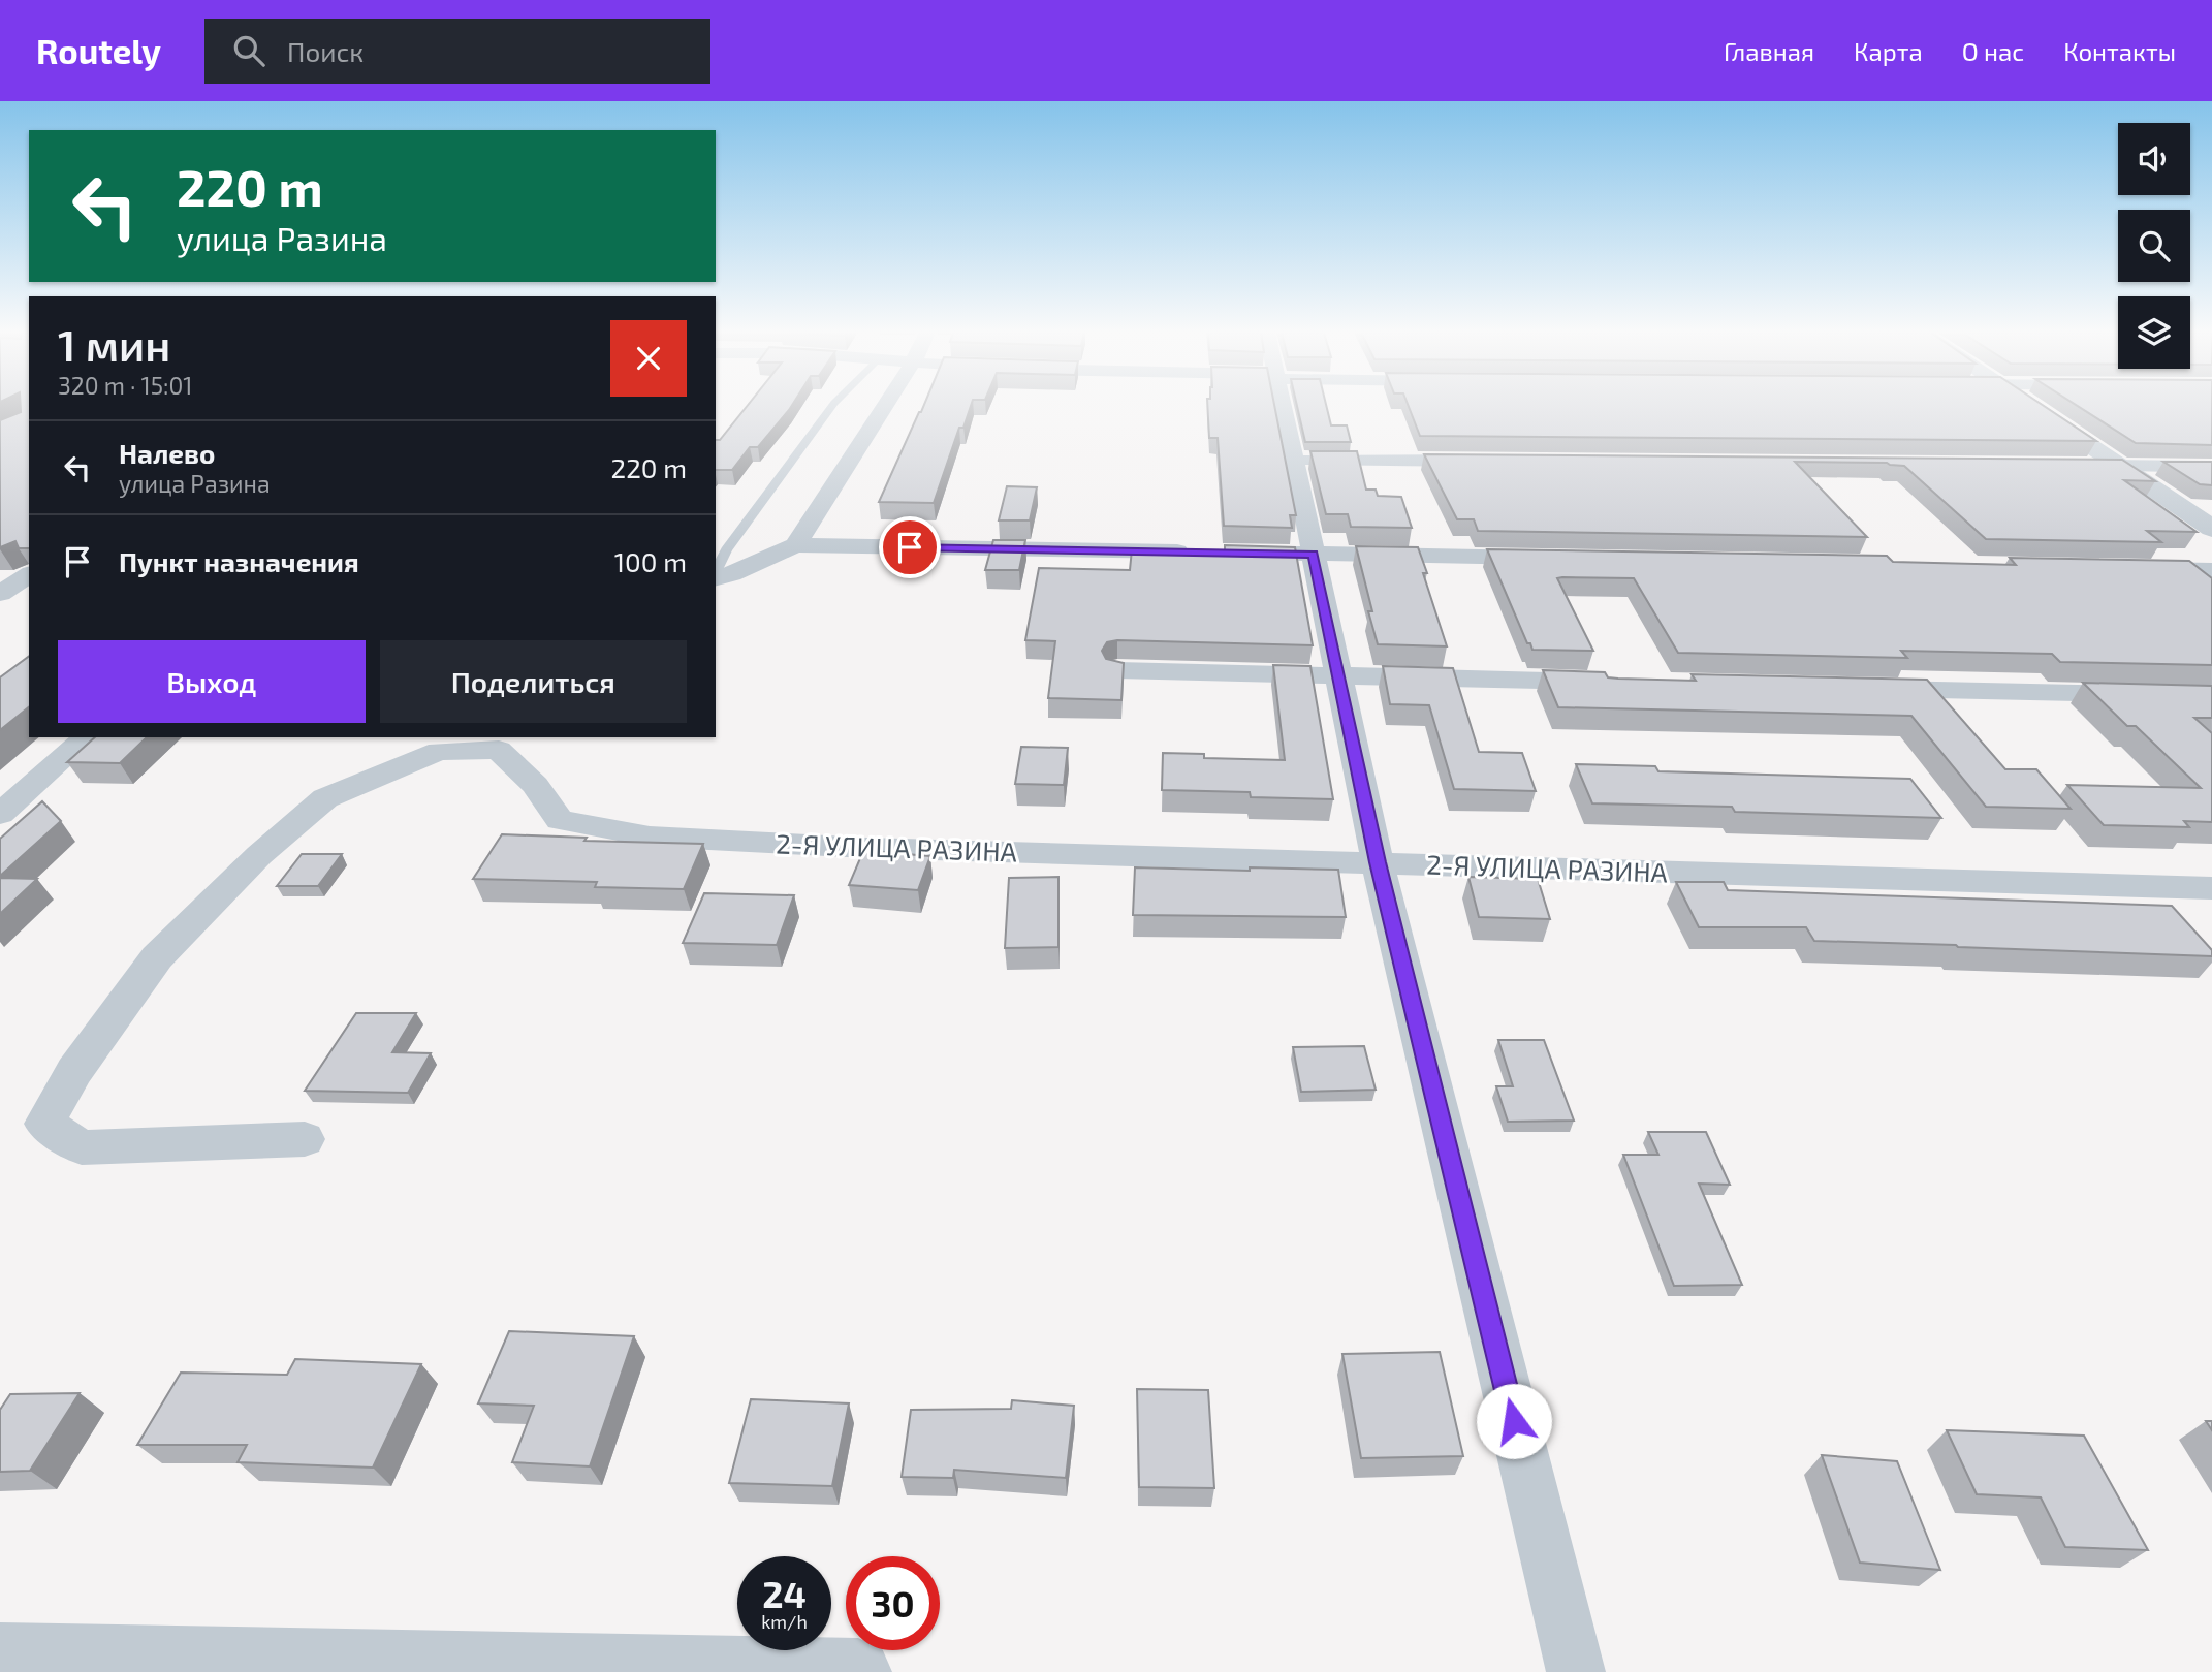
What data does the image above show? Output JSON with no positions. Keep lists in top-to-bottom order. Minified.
{"streets":{"street":["2-Я УЛИЦА РАЗИНА"]},"page":{"header":"Routely","search":"Поиск","nav":["Главная","Карта","О нас","Контакты"],"turn":["220 m","улица Разина"],"heading":["1 мин","320 m · 15:01"],"list":[{"name":"Налево","note":"улица Разина","value":"220 m"},{"name":"Пункт назначения","value":"100 m"}],"buttons":["Выход","Поделиться"],"speed":"24 km/h","limit":"30"}}
